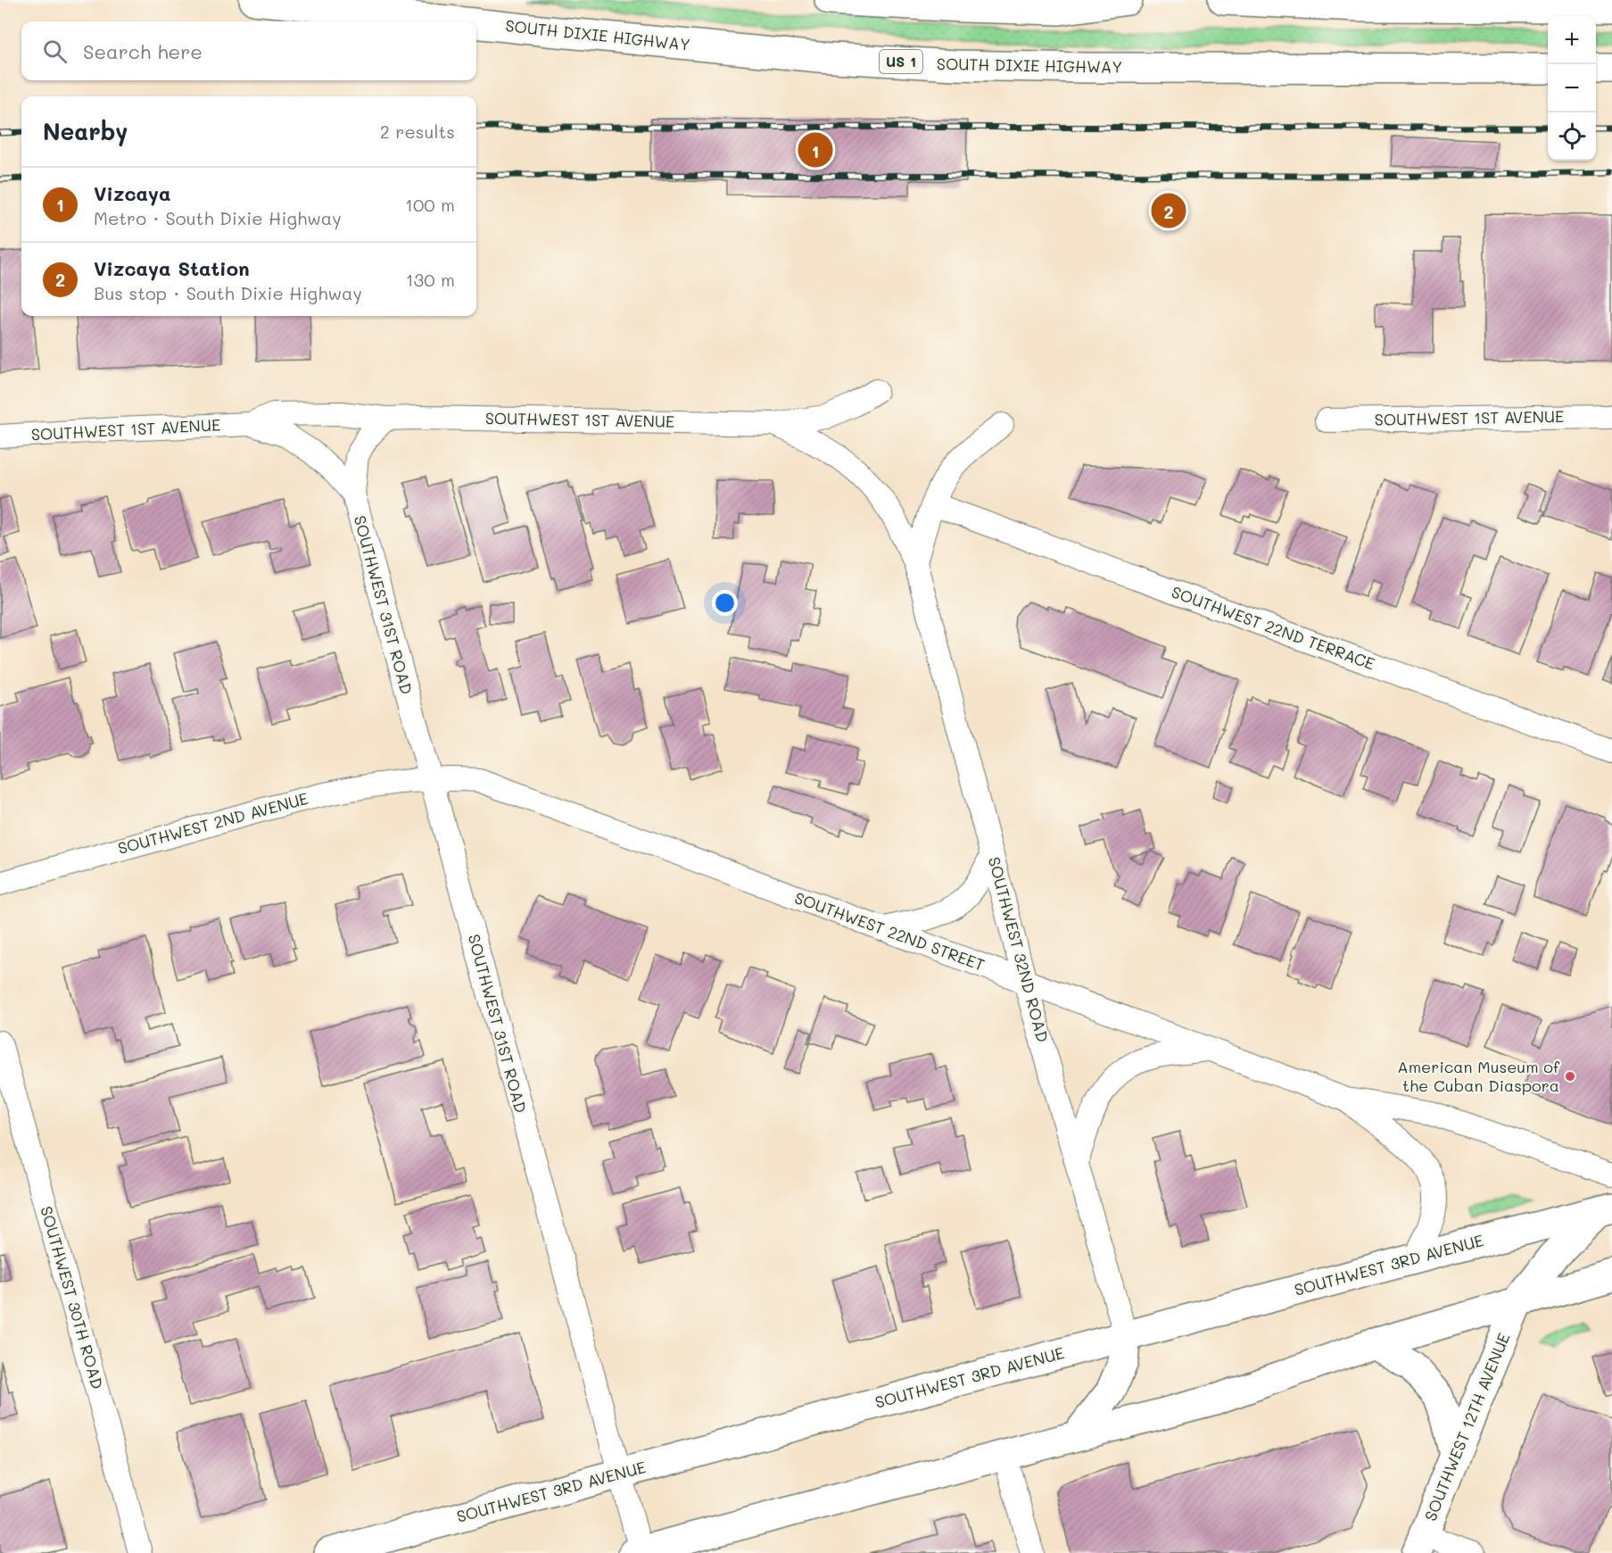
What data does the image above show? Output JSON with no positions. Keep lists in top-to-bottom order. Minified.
{"streets":{"main road":["SOUTH DIXIE HIGHWAY","US 1","SOUTHWEST 3RD AVENUE","SOUTHWEST 12TH AVENUE"],"street":["SOUTHWEST 1ST AVENUE","SOUTHWEST 31ST ROAD","SOUTHWEST 22ND TERRACE","SOUTHWEST 2ND AVENUE","SOUTHWEST 22ND STREET","SOUTHWEST 32ND ROAD","SOUTHWEST 30TH ROAD"]},"crossings":[["SOUTHWEST 1ST AVENUE","SOUTHWEST 31ST ROAD"],["SOUTHWEST 1ST AVENUE","SOUTHWEST 32ND ROAD"],["SOUTHWEST 31ST ROAD","SOUTHWEST 2ND AVENUE"],["SOUTHWEST 31ST ROAD","SOUTHWEST 22ND STREET"],["SOUTHWEST 31ST ROAD","SOUTHWEST 3RD AVENUE"],["SOUTHWEST 2ND AVENUE","SOUTHWEST 22ND STREET"],["SOUTHWEST 22ND STREET","SOUTHWEST 32ND ROAD"],["SOUTHWEST 22ND STREET","SOUTHWEST 3RD AVENUE"],["SOUTHWEST 32ND ROAD","SOUTHWEST 3RD AVENUE"],["SOUTHWEST 3RD AVENUE","SOUTHWEST 12TH AVENUE"]],"places":["American Museum of the Cuban Diaspora"],"page":{"map_buttons":["+","−"],"search":"Search here","heading":["Nearby","2 results"],"pins":["1","2"],"list":[{"mark":"1","name":"Vizcaya","note":"Metro · South Dixie Highway","value":"100 m"},{"mark":"2","name":"Vizcaya Station","note":"Bus stop · South Dixie Highway","value":"130 m"}]}}
